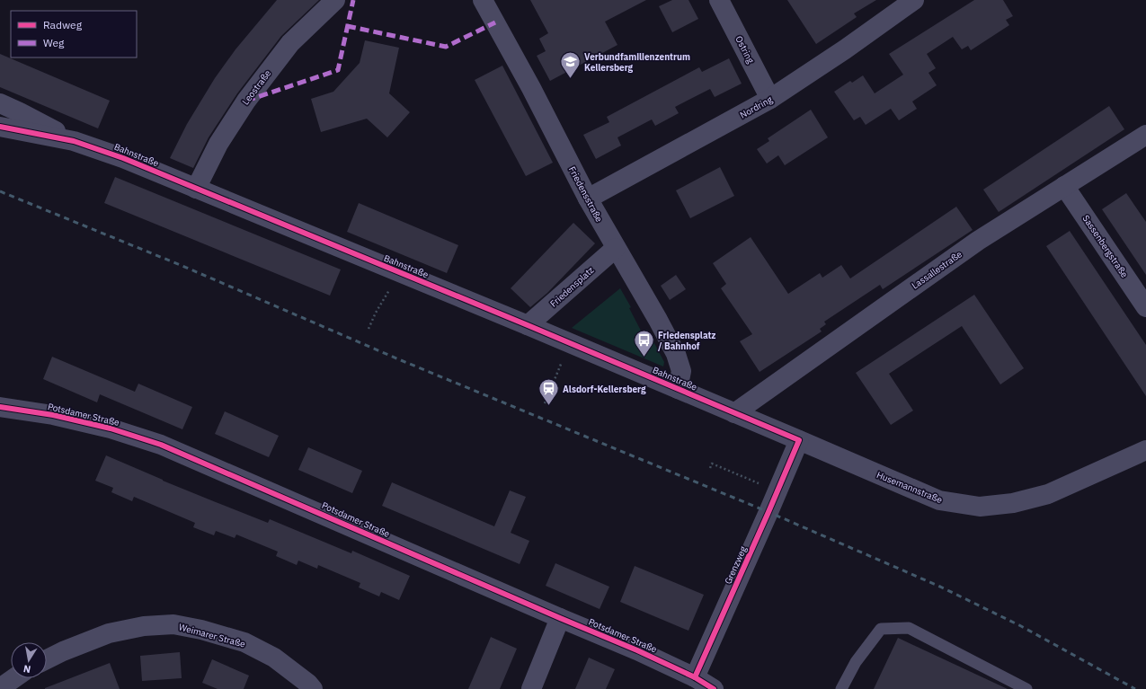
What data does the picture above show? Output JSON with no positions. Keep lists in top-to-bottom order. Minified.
{"streets":{"street":["Ostring","Leostraße","Nordring","Bahnstraße","Friedensstraße","Sassenbergstraße","Lassallestraße","Friedensplatz","Potsdamer Straße","Husemannstraße","Grenzweg","Weimarer Straße"]},"crossings":[["Ostring","Nordring"],["Leostraße","Bahnstraße"],["Nordring","Friedensstraße"],["Bahnstraße","Friedensstraße"],["Bahnstraße","Lassallestraße"],["Bahnstraße","Friedensplatz"],["Bahnstraße","Husemannstraße"],["Bahnstraße","Grenzweg"],["Friedensstraße","Friedensplatz"],["Sassenbergstraße","Lassallestraße"],["Potsdamer Straße","Grenzweg"],["Husemannstraße","Grenzweg"]],"places":{"school or university":["Verbundfamilienzentrum Kellersberg"],"bus stop":["Friedensplatz / Bahnhof"],"station":["Alsdorf-Kellersberg"]},"legend":["Radweg","Weg"],"north":"bottom"}
